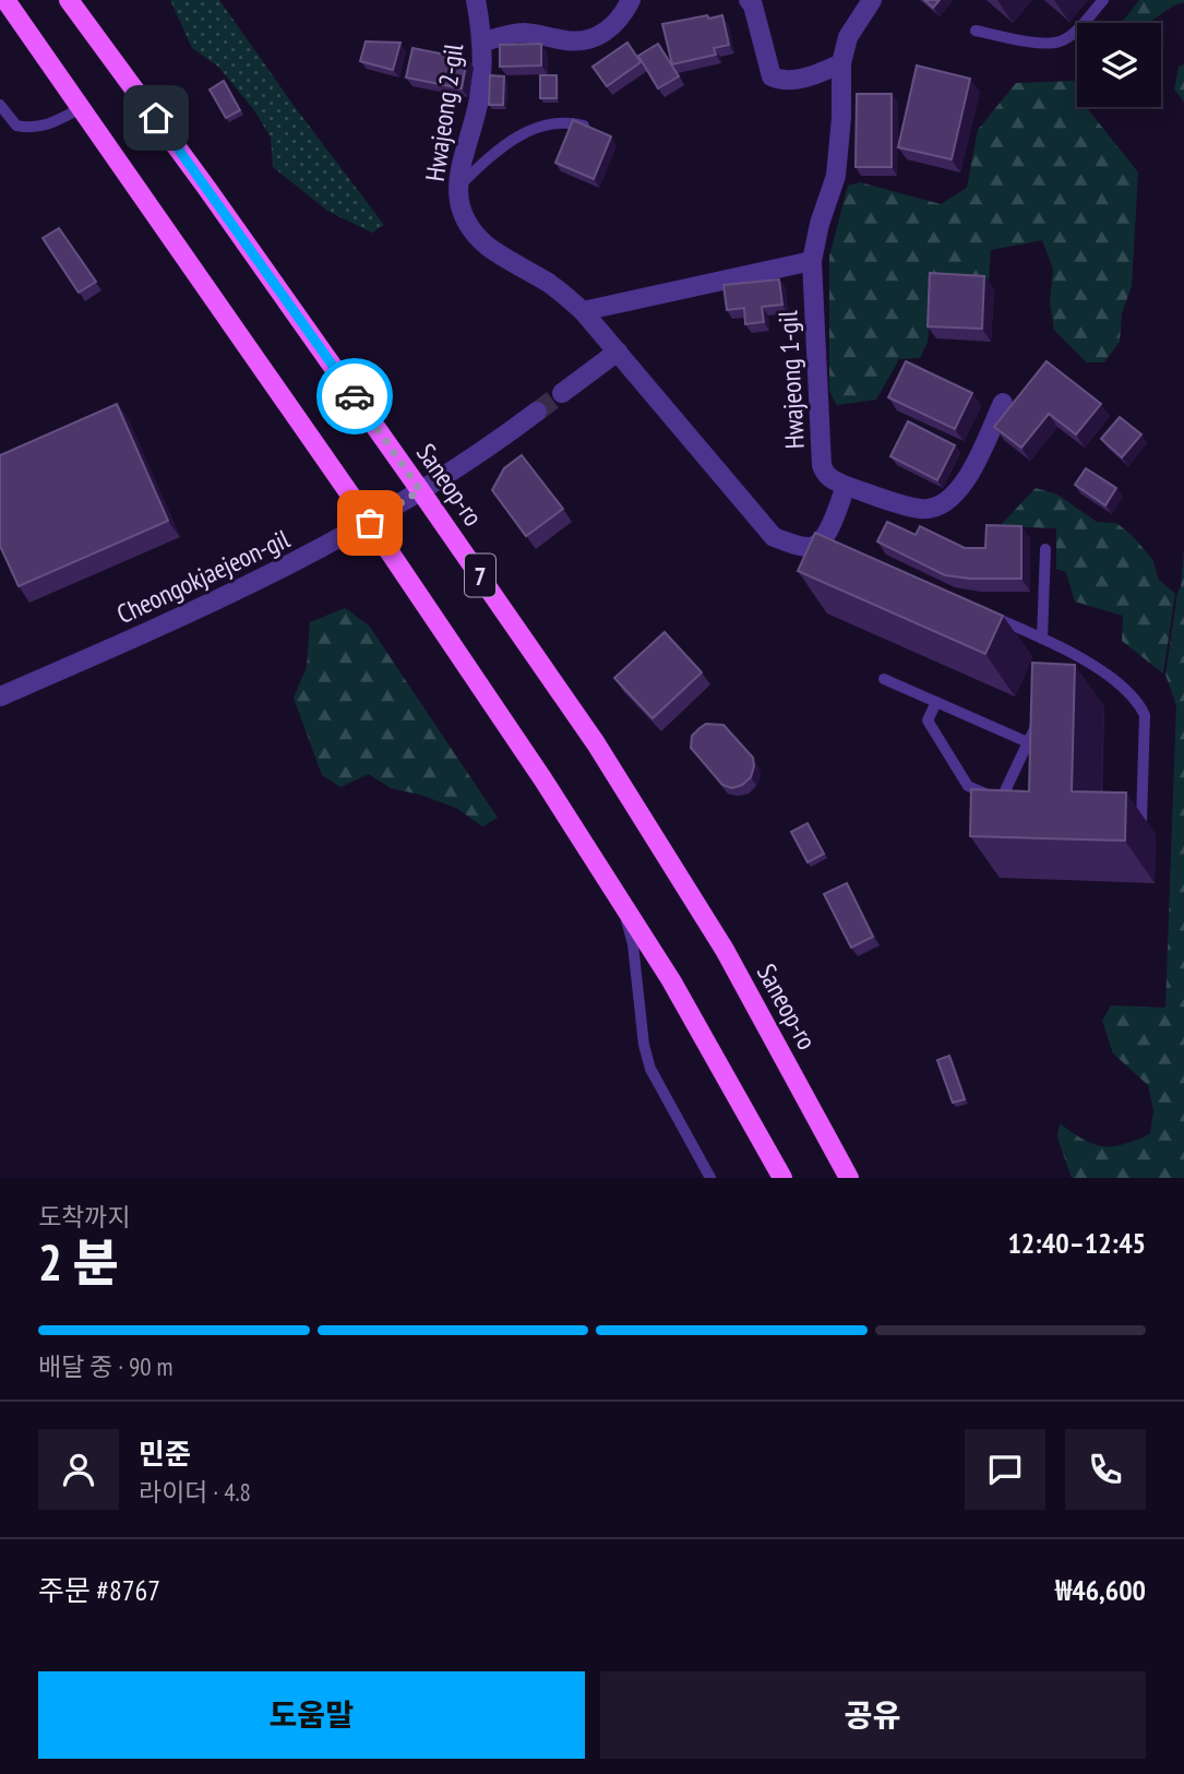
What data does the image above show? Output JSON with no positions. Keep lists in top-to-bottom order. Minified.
{"streets":{"main road":["Saneop-ro","7"],"street":["Hwajeong 2-gil","Hwajeong 1-gil","Cheongokjaejeon-gil"]},"crossings":[["Saneop-ro","Cheongokjaejeon-gil"],["7","Cheongokjaejeon-gil"]],"page":{"heading":["2 분","도착까지","12:40–12:45"],"panel":["민준","라이더 · 4.8","주문 #8767","₩46,600"],"bar":"배달 중 · 90 m","buttons":["도움말","공유"]}}
